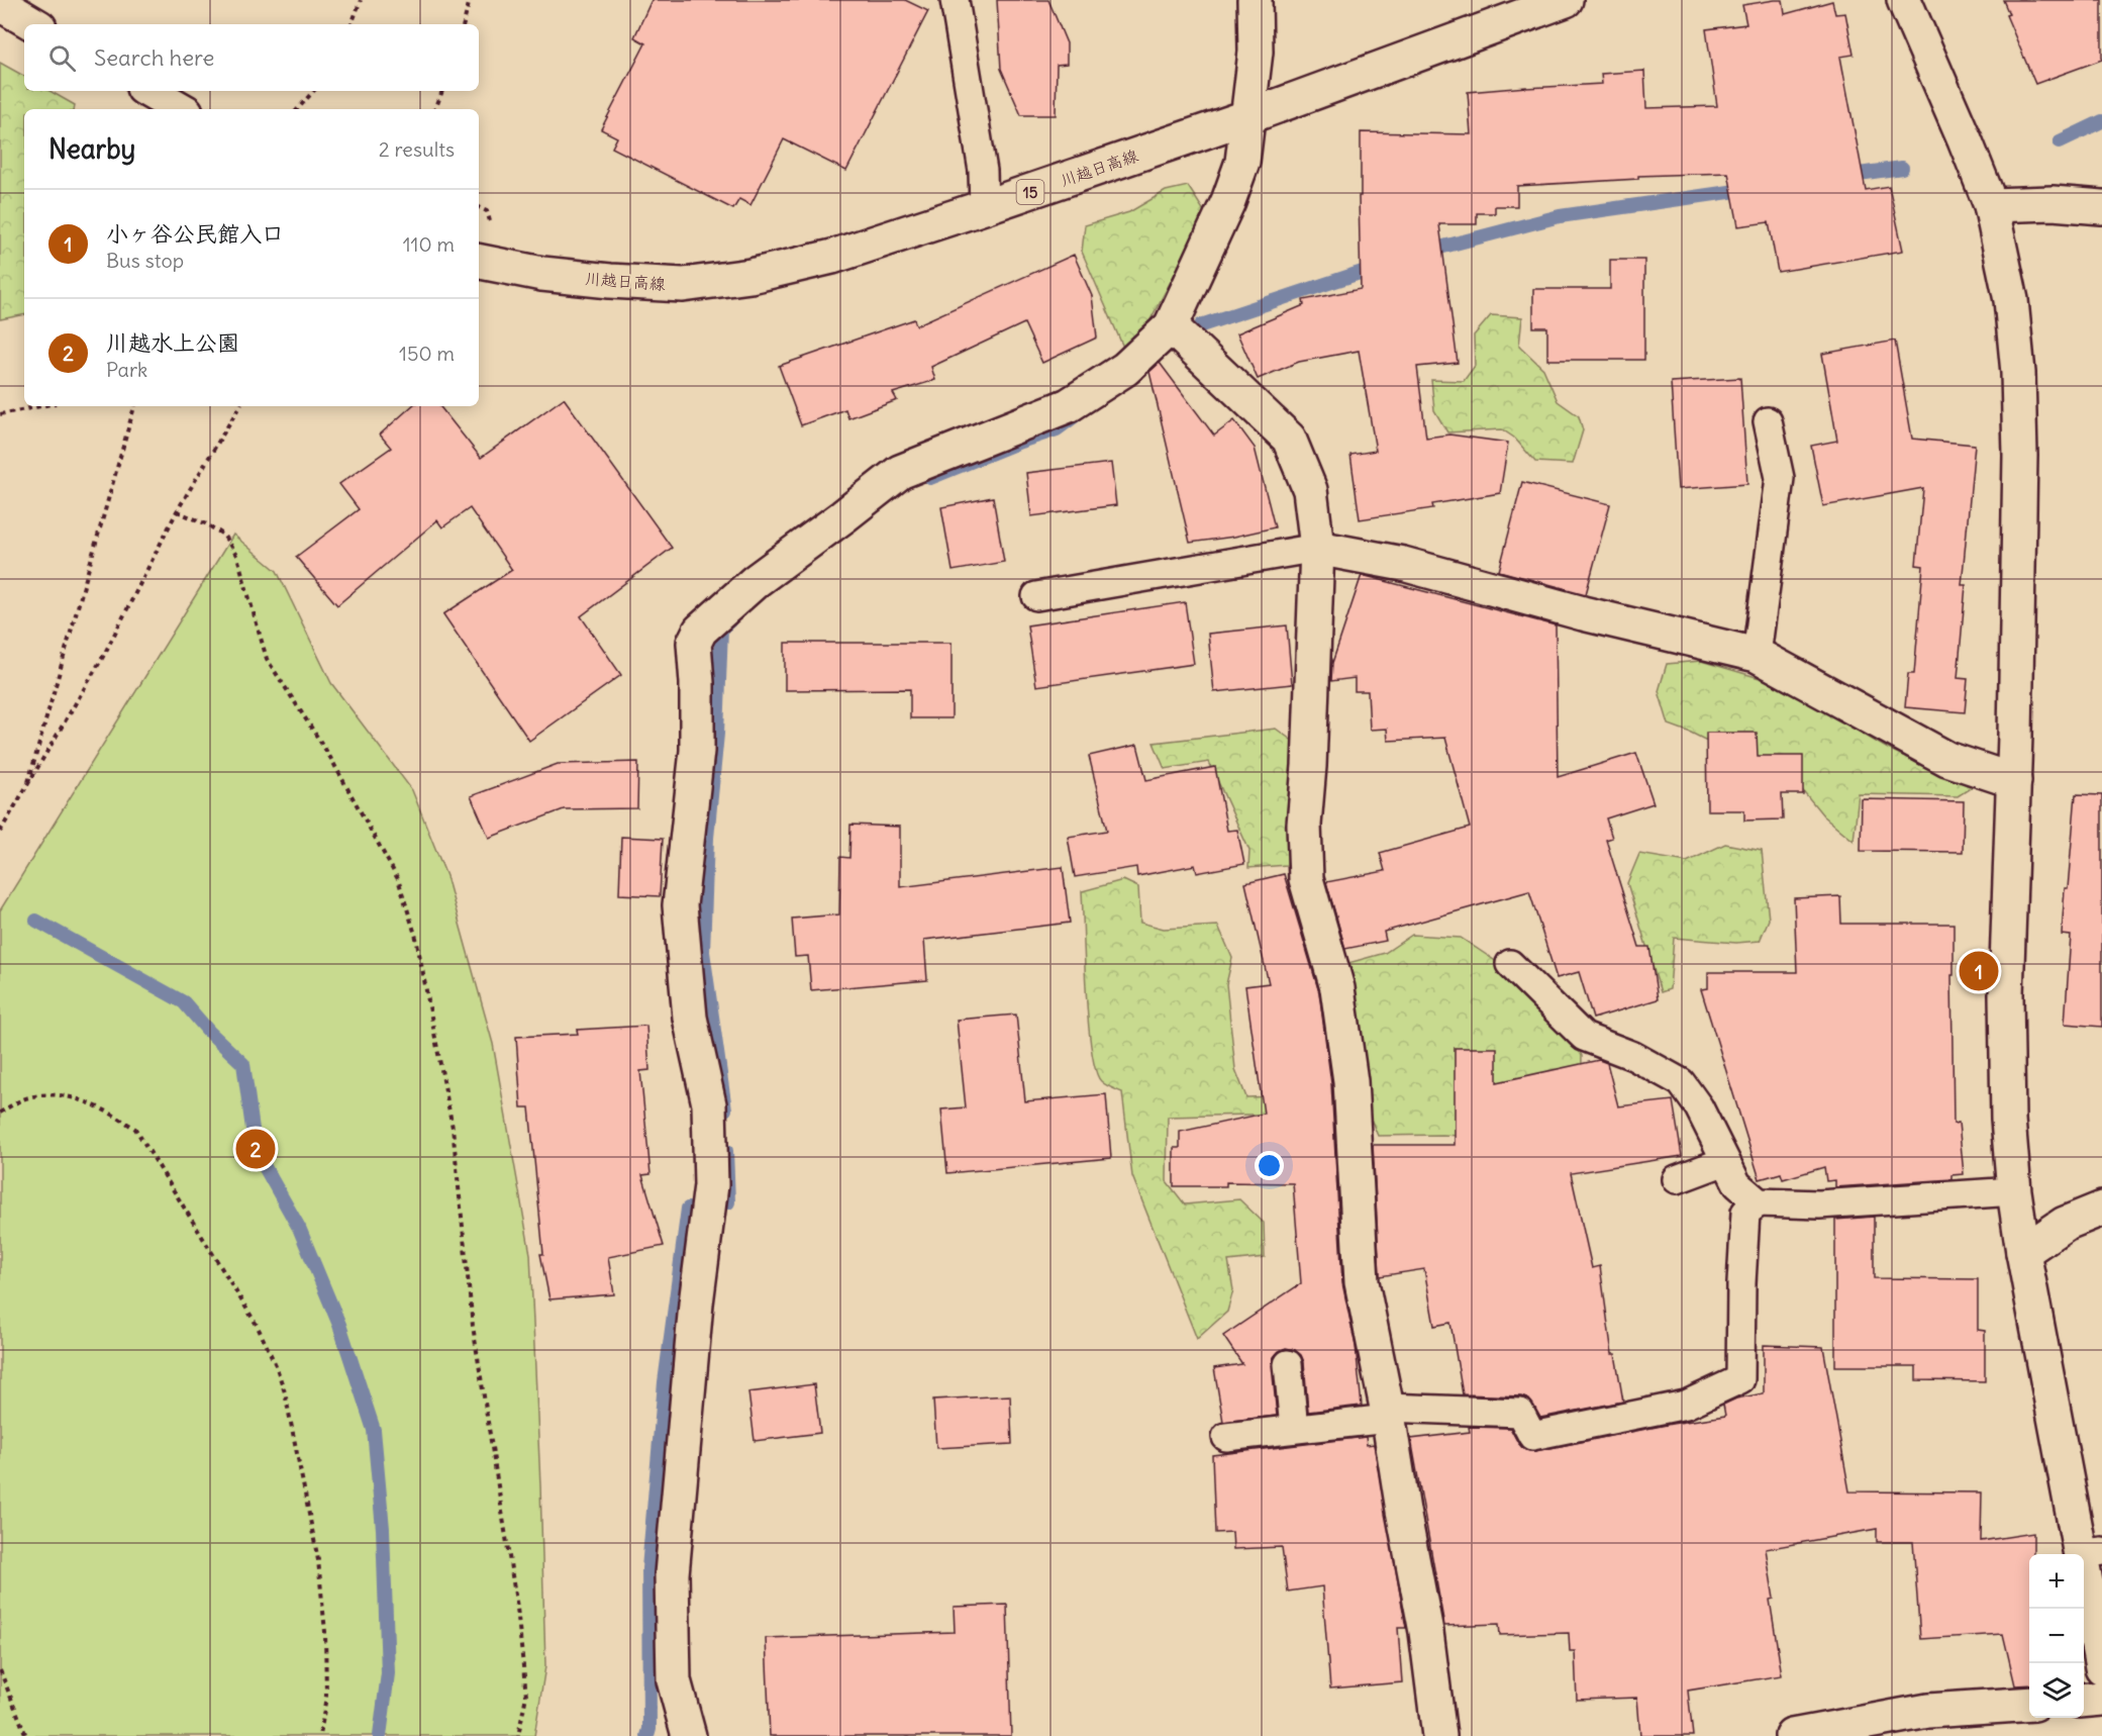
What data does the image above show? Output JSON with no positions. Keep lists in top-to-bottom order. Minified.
{"streets":{"street":["川越日高線","15"]},"page":{"search":"Search here","heading":["Nearby","2 results"],"list":[{"mark":"1","name":"小ヶ谷公民館入口","note":"Bus stop","value":"110 m"},{"mark":"2","name":"川越水上公園","note":"Park","value":"150 m"}],"pins":["1","2"],"map_buttons":["+","−"]}}
